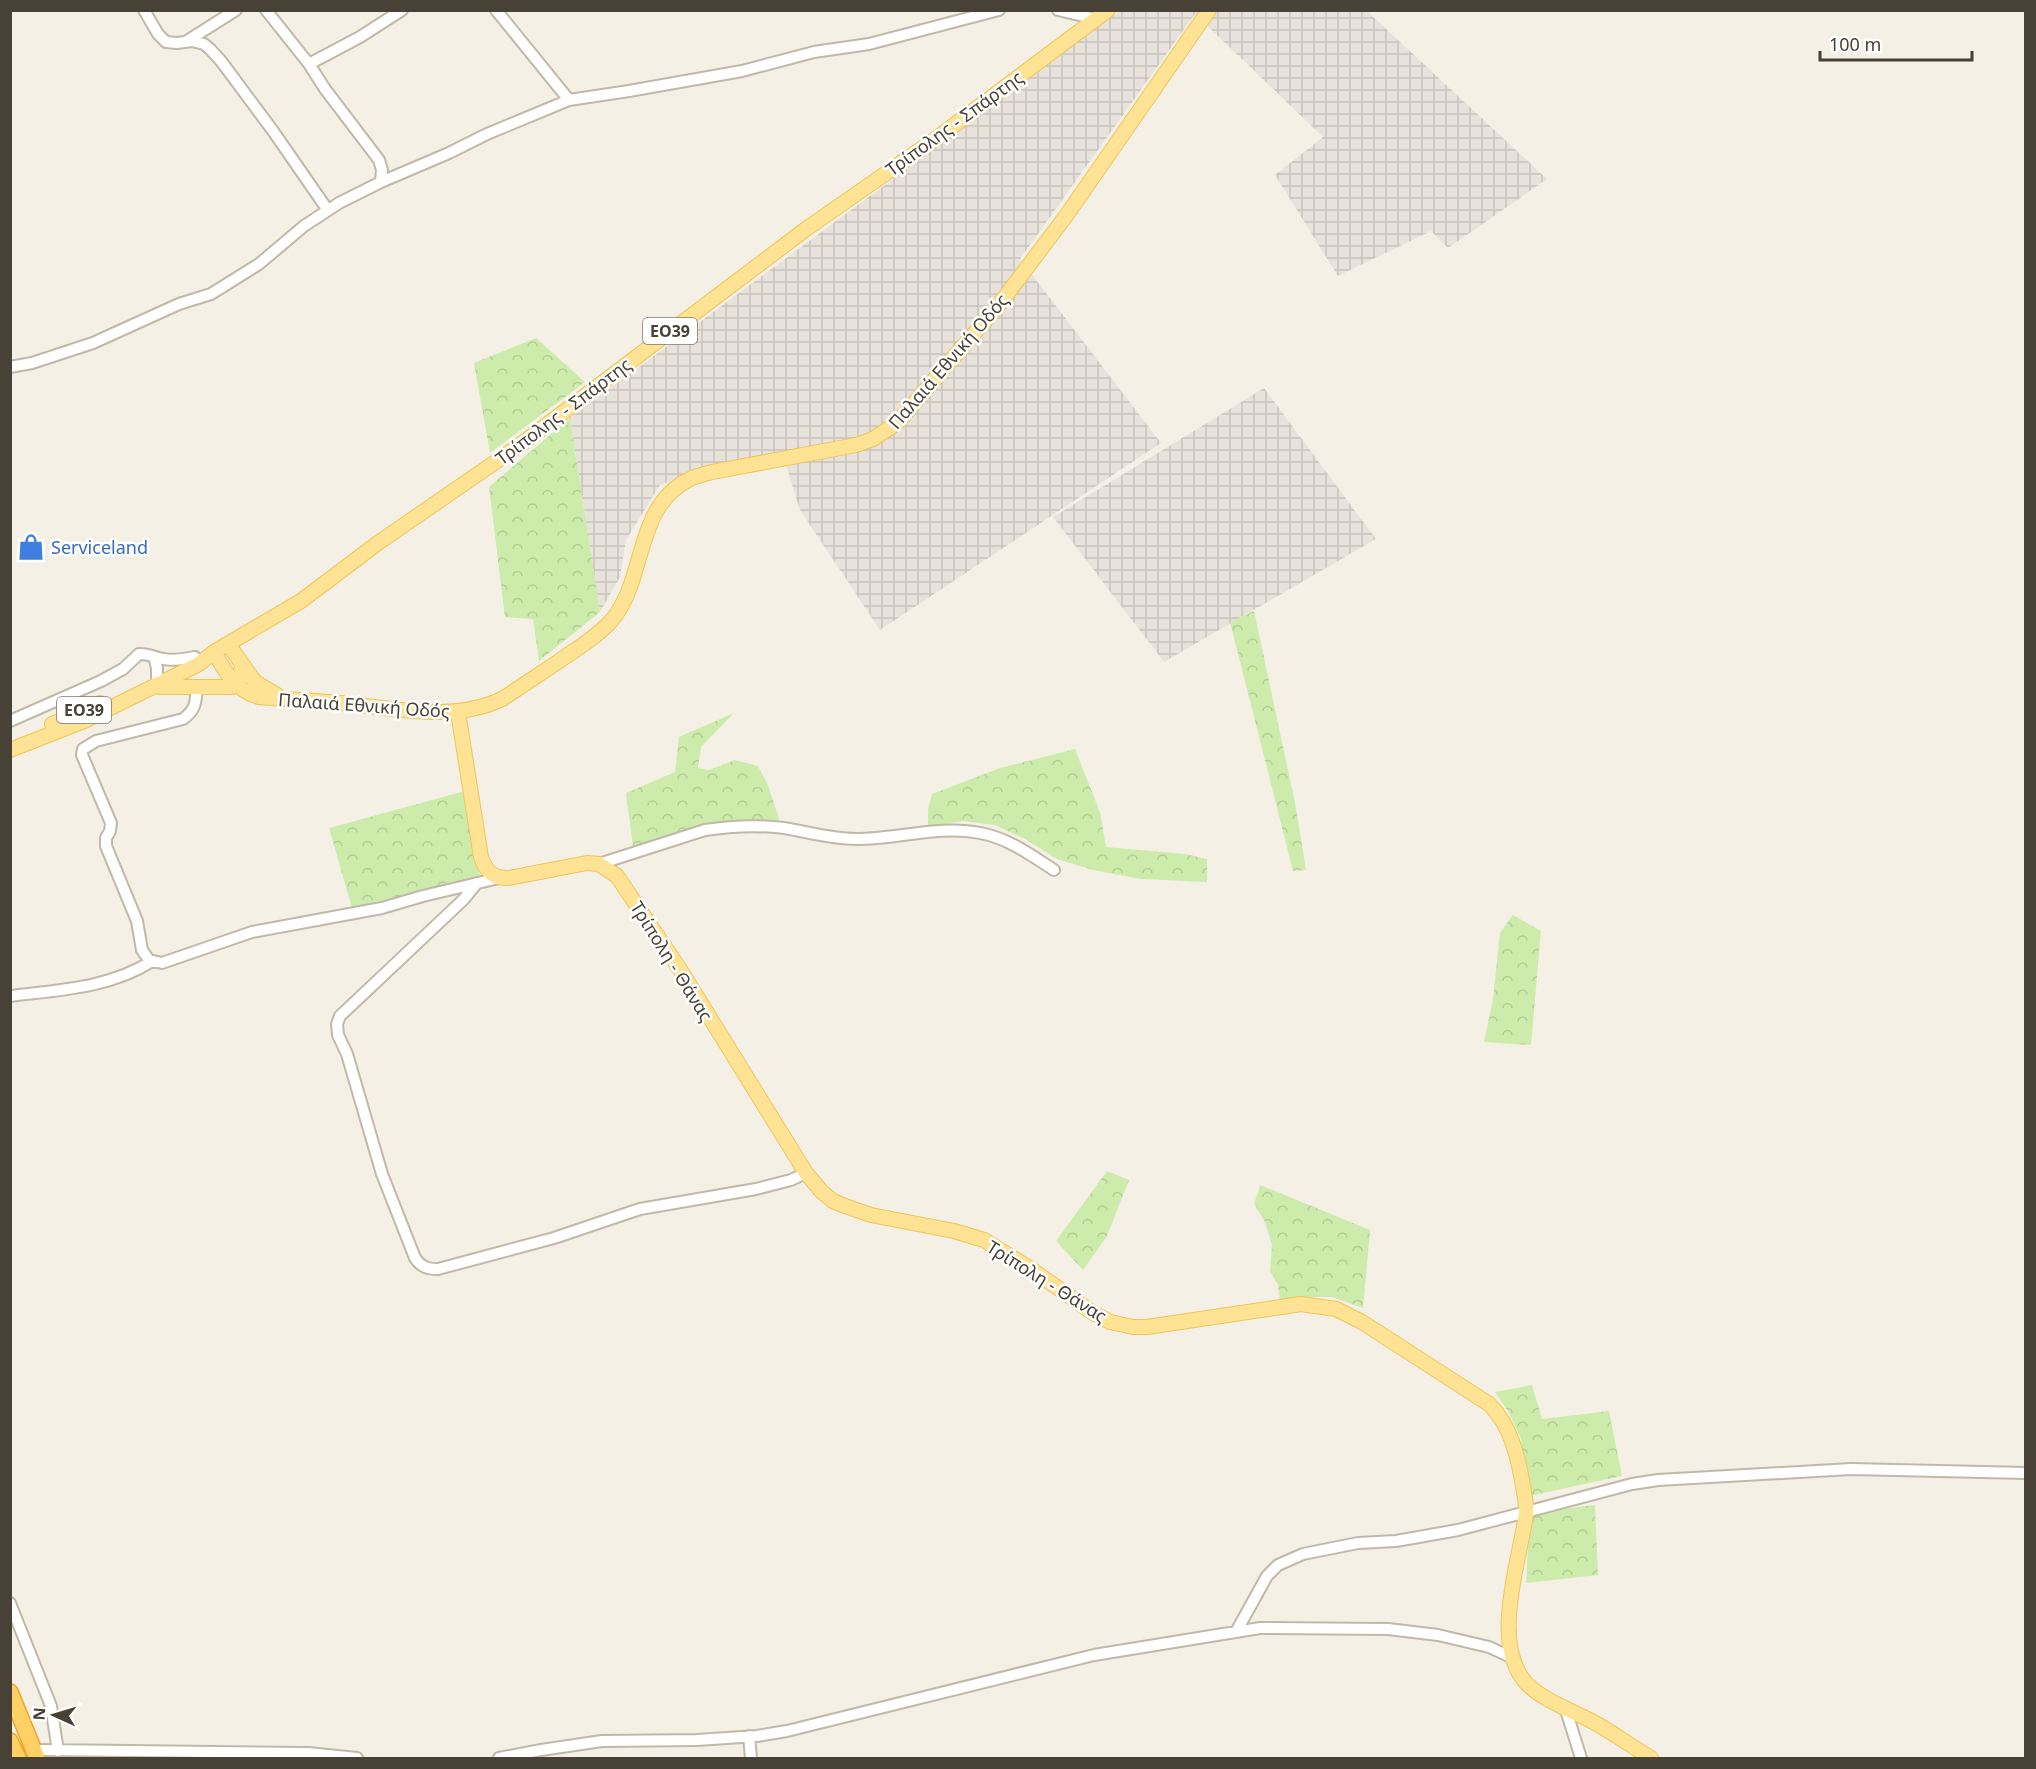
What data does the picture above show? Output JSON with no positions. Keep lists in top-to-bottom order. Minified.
{"streets":{"main road":["Τρίπολης - Σπάρτης","ΕΟ39","Παλαιά Εθνική Οδός","Τρίπολη - Θάνας"]},"places":{"shop":["Serviceland"]},"scale_bar":"100 m","north":"left"}
